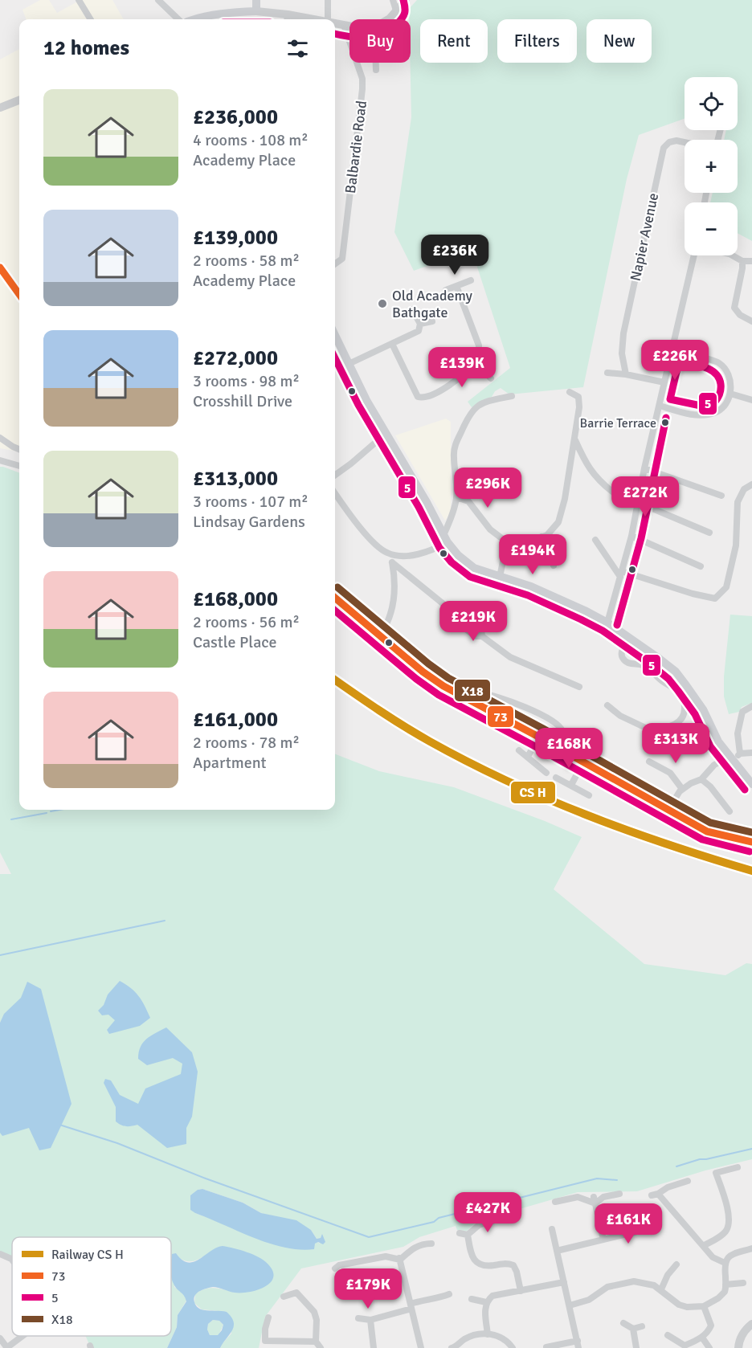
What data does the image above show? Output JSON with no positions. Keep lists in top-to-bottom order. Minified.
{"streets":{"street":["Balbardie Road","Napier Avenue"]},"places":["Old Academy Bathgate","Barrie Terrace"],"lines":["transit line 5","transit line 73","transit line X18"],"legend":["Railway CS H","73","5","X18"],"page":{"chip":["Buy","Rent","Filters","New"],"heading":"12 homes","map_buttons":["+","−"],"list":[{"name":"£236,000","note":"4 rooms · 108 m² · Academy Place"},{"name":"£139,000","note":"2 rooms · 58 m² · Academy Place"},{"name":"£272,000","note":"3 rooms · 98 m² · Crosshill Drive"},{"name":"£313,000","note":"3 rooms · 107 m² · Lindsay Gardens"},{"name":"£168,000","note":"2 rooms · 56 m² · Castle Place"},{"name":"£161,000","note":"2 rooms · 78 m² · Apartment"}],"price":["£236K","£226K","£139K","£296K","£272K","£194K","£219K","£313K","£168K","£427K","£161K","£179K"]}}
